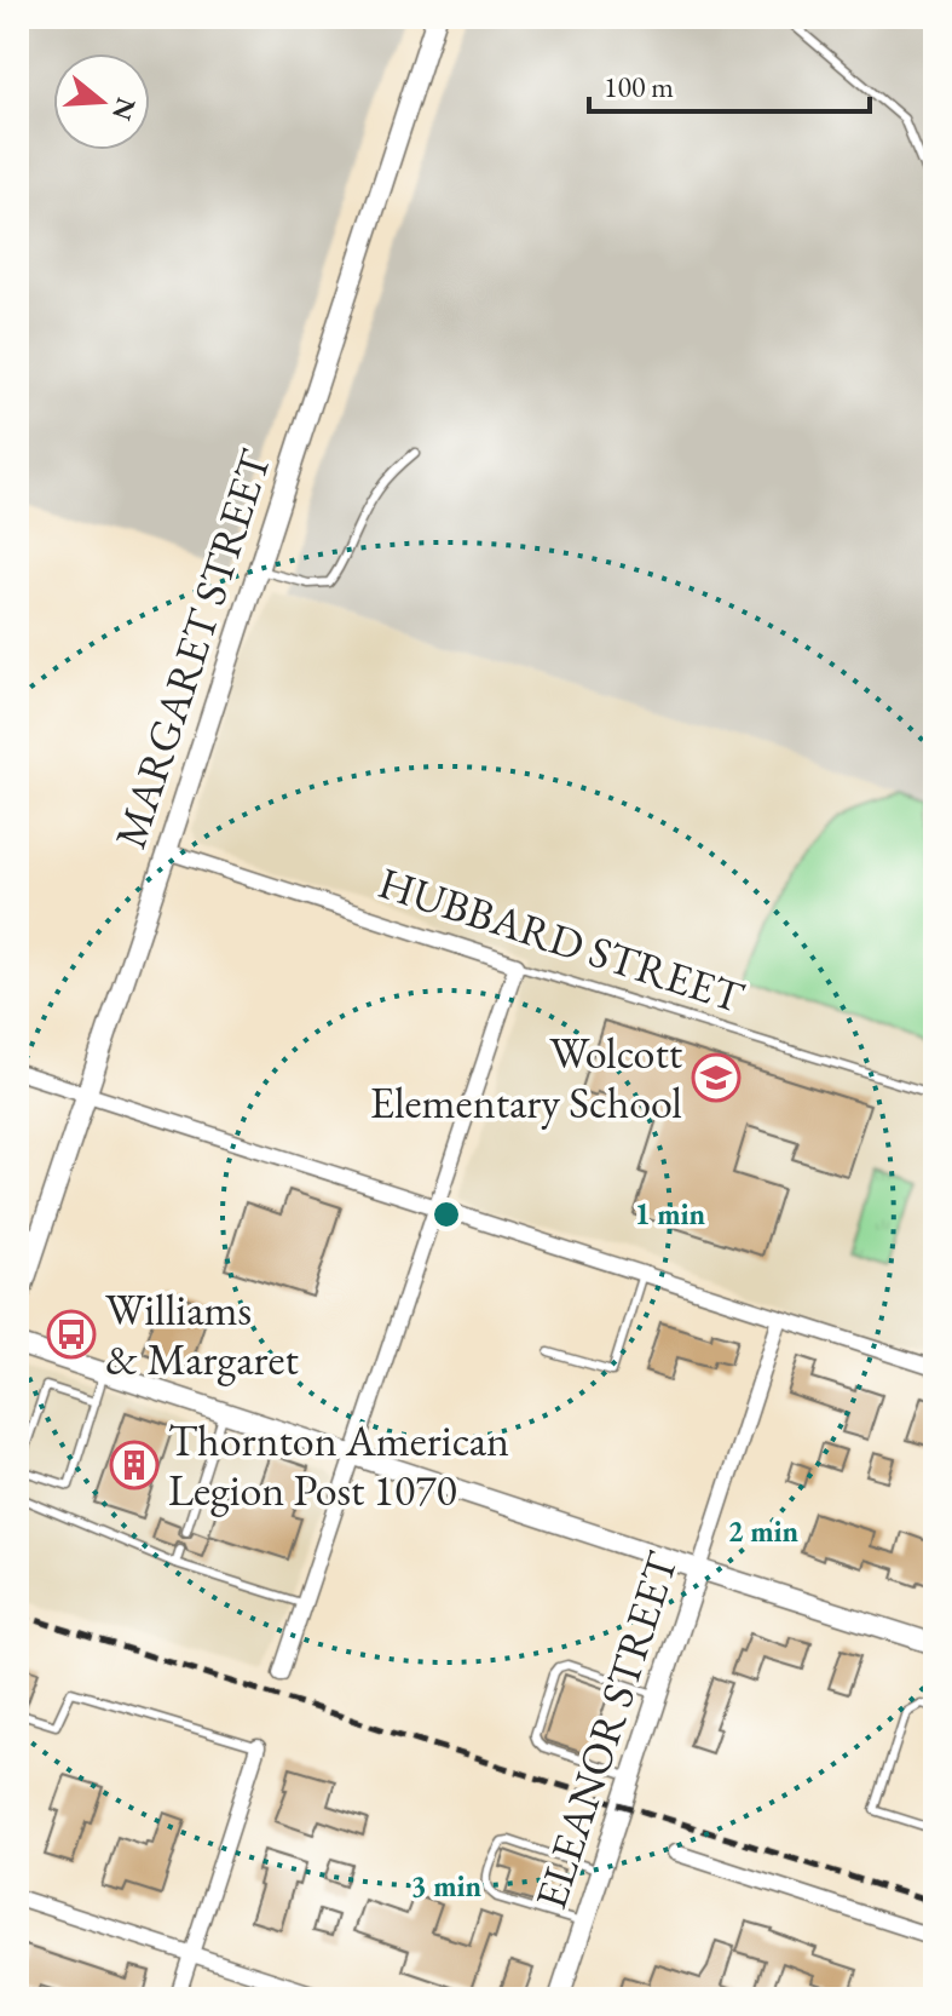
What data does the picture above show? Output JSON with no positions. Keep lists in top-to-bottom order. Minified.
{"streets":{"street":["MARGARET STREET","HUBBARD STREET","ELEANOR STREET"]},"crossings":[["MARGARET STREET","HUBBARD STREET"]],"places":{"school or university":["Wolcott Elementary School"],"bus stop":["Williams & Margaret"],"building":["Thornton American Legion Post 1070"]},"scale_bar":"100 m","north":"right","rings":["1 min","2 min","3 min"]}
